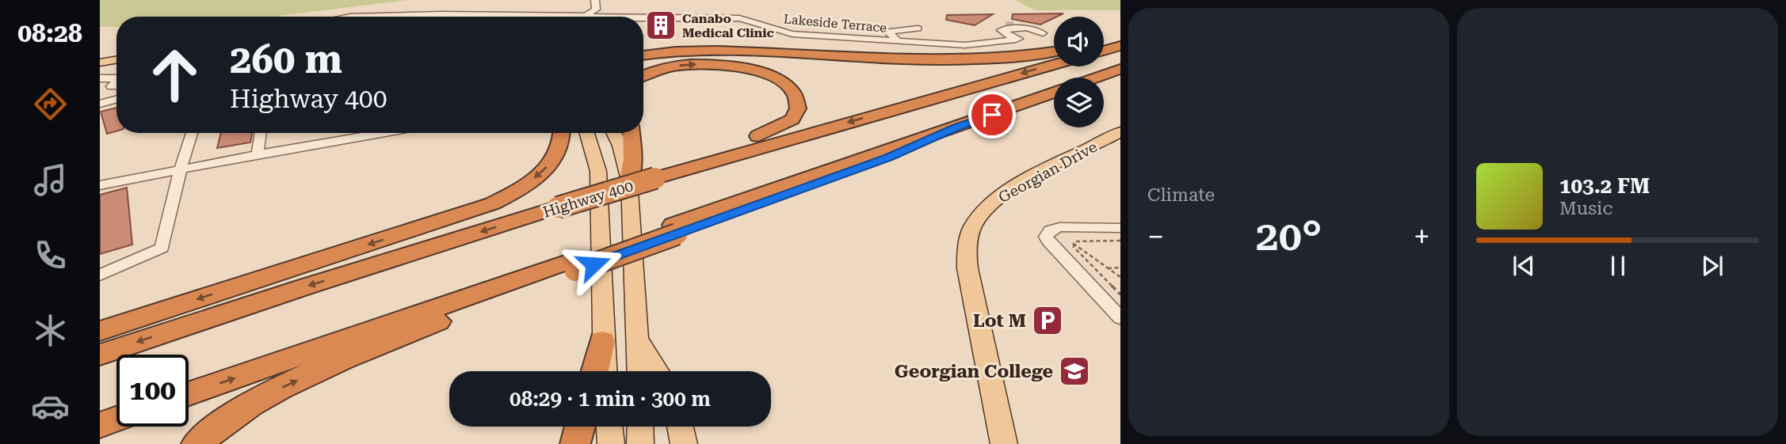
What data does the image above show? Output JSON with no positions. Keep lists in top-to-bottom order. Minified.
{"streets":{"highway":["Highway 400"],"main road":["Georgian Drive"],"street":["Lakeside Terrace"]},"places":{"building":["Canabo Medical Clinic"],"parking":["Lot M"],"school or university":["Georgian College"]},"page":{"tabs":"08:28","tile":"Climate","turn":["260 m","Highway 400"],"song":["103.2 FM","Music"],"heat":["−","20°","+"],"limit":"100","trip":"08:29 · 1 min · 300 m"}}
